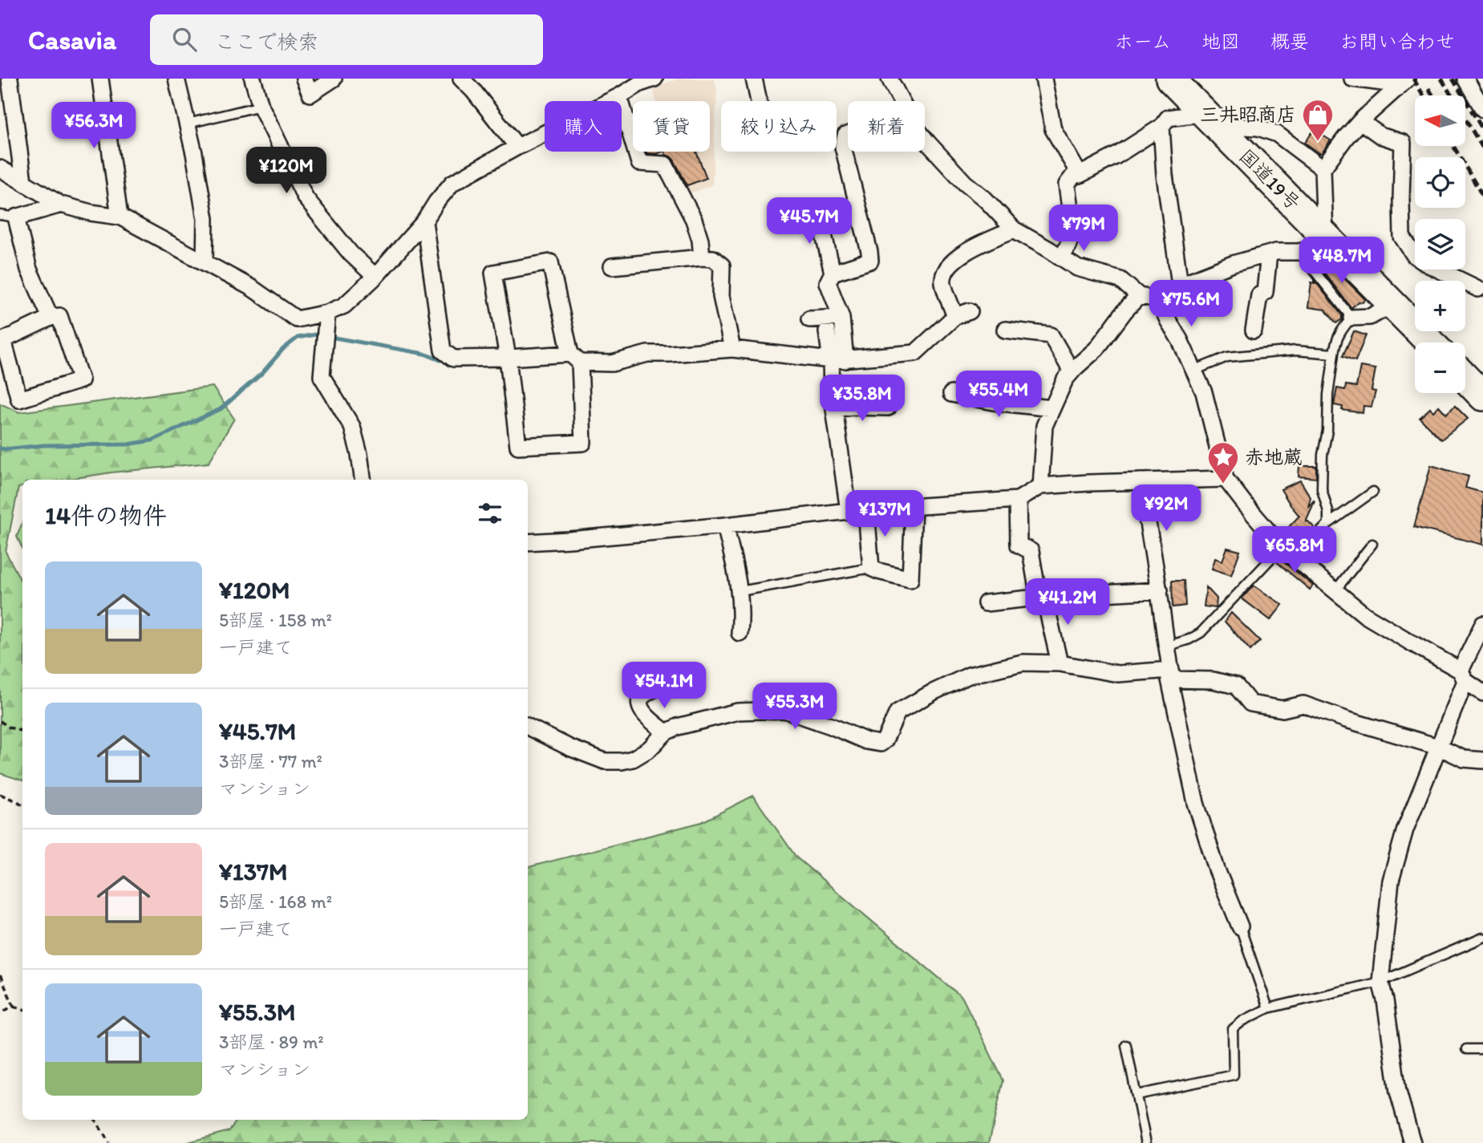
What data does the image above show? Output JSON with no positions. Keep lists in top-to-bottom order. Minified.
{"streets":{"highway":["国道19号"]},"places":{"shop":["三井昭商店"],"place":["赤地蔵"]},"north":"left","page":{"header":"Casavia","search":"ここで検索","nav":["ホーム","地図","概要","お問い合わせ"],"map_buttons":["+","−"],"chip":["購入","賃貸","絞り込み","新着"],"price":["¥56.3M","¥120M","¥45.7M","¥79M","¥48.7M","¥75.6M","¥55.4M","¥35.8M","¥92M","¥137M","¥65.8M","¥41.2M","¥54.1M","¥55.3M"],"heading":"14件の物件","list":[{"name":"¥120M","note":"5部屋 · 158 m² · 一戸建て"},{"name":"¥45.7M","note":"3部屋 · 77 m² · マンション"},{"name":"¥137M","note":"5部屋 · 168 m² · 一戸建て"},{"name":"¥55.3M","note":"3部屋 · 89 m² · マンション"}]}}
